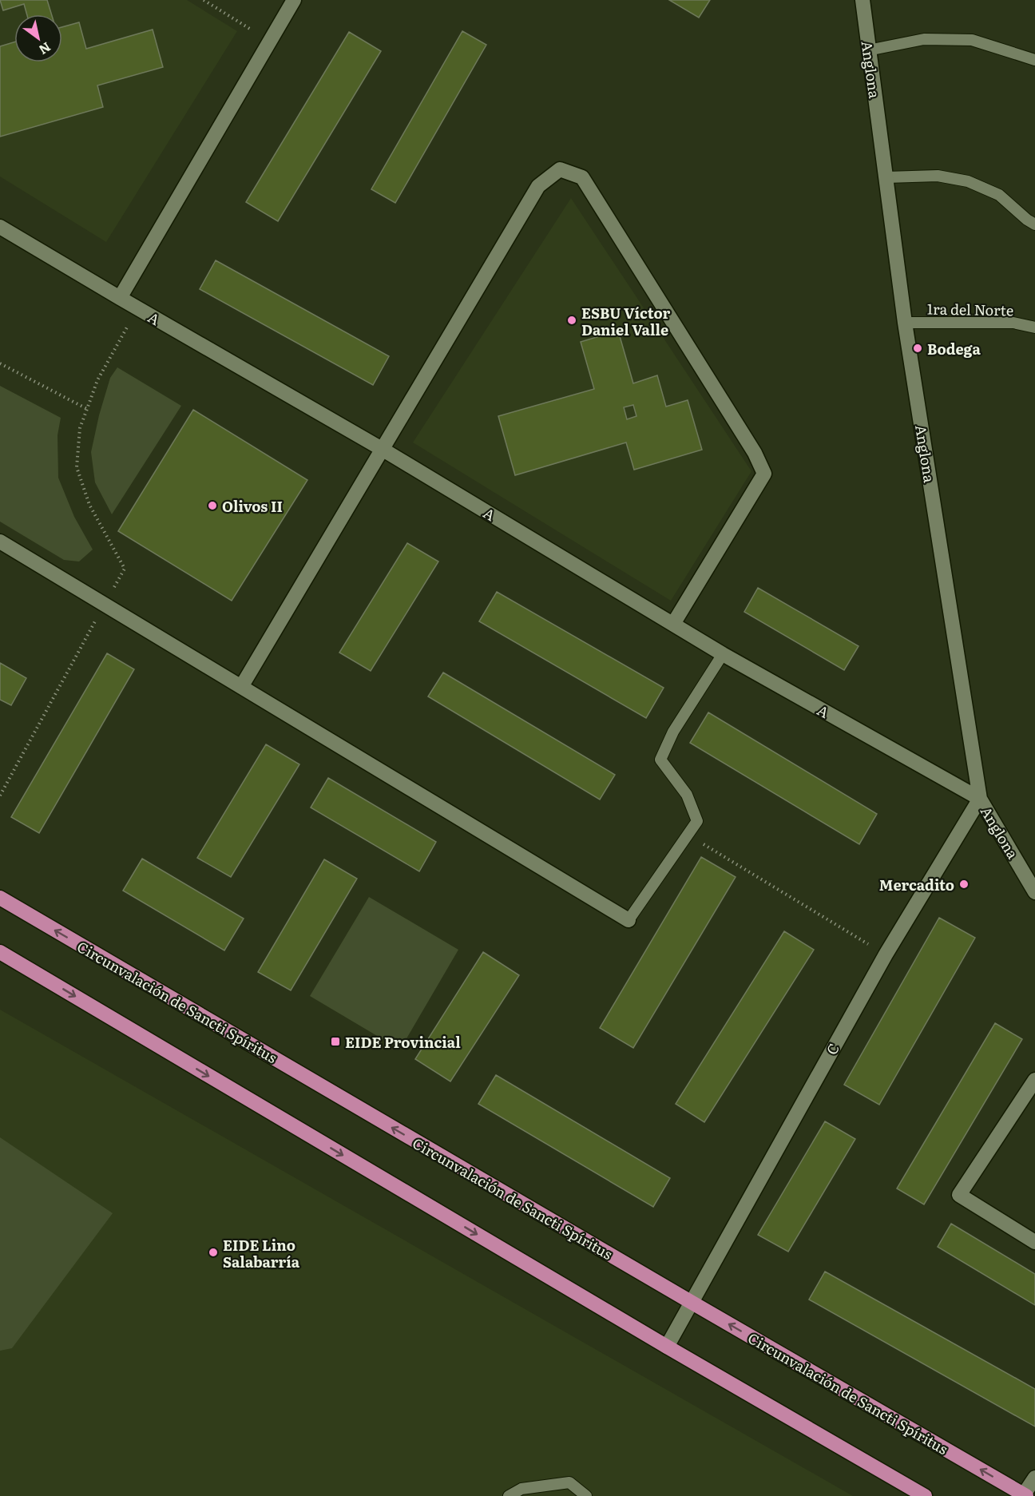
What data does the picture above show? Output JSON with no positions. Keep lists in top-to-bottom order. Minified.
{"streets":{"highway":["Circunvalación de Sancti Spíritus"],"street":["Anglona","A","C"],"lane":["1ra del Norte"]},"crossings":[["Anglona","1ra del Norte"],["Anglona","A"],["Anglona","C"],["A","C"],["Circunvalación de Sancti Spíritus","C"]],"places":{"other":["ESBU Víctor Daniel Valle","Bodega","Olivos II","Mercadito","EIDE Lino Salabarría"],"transit":["EIDE Provincial"]},"north":"bottom right"}
